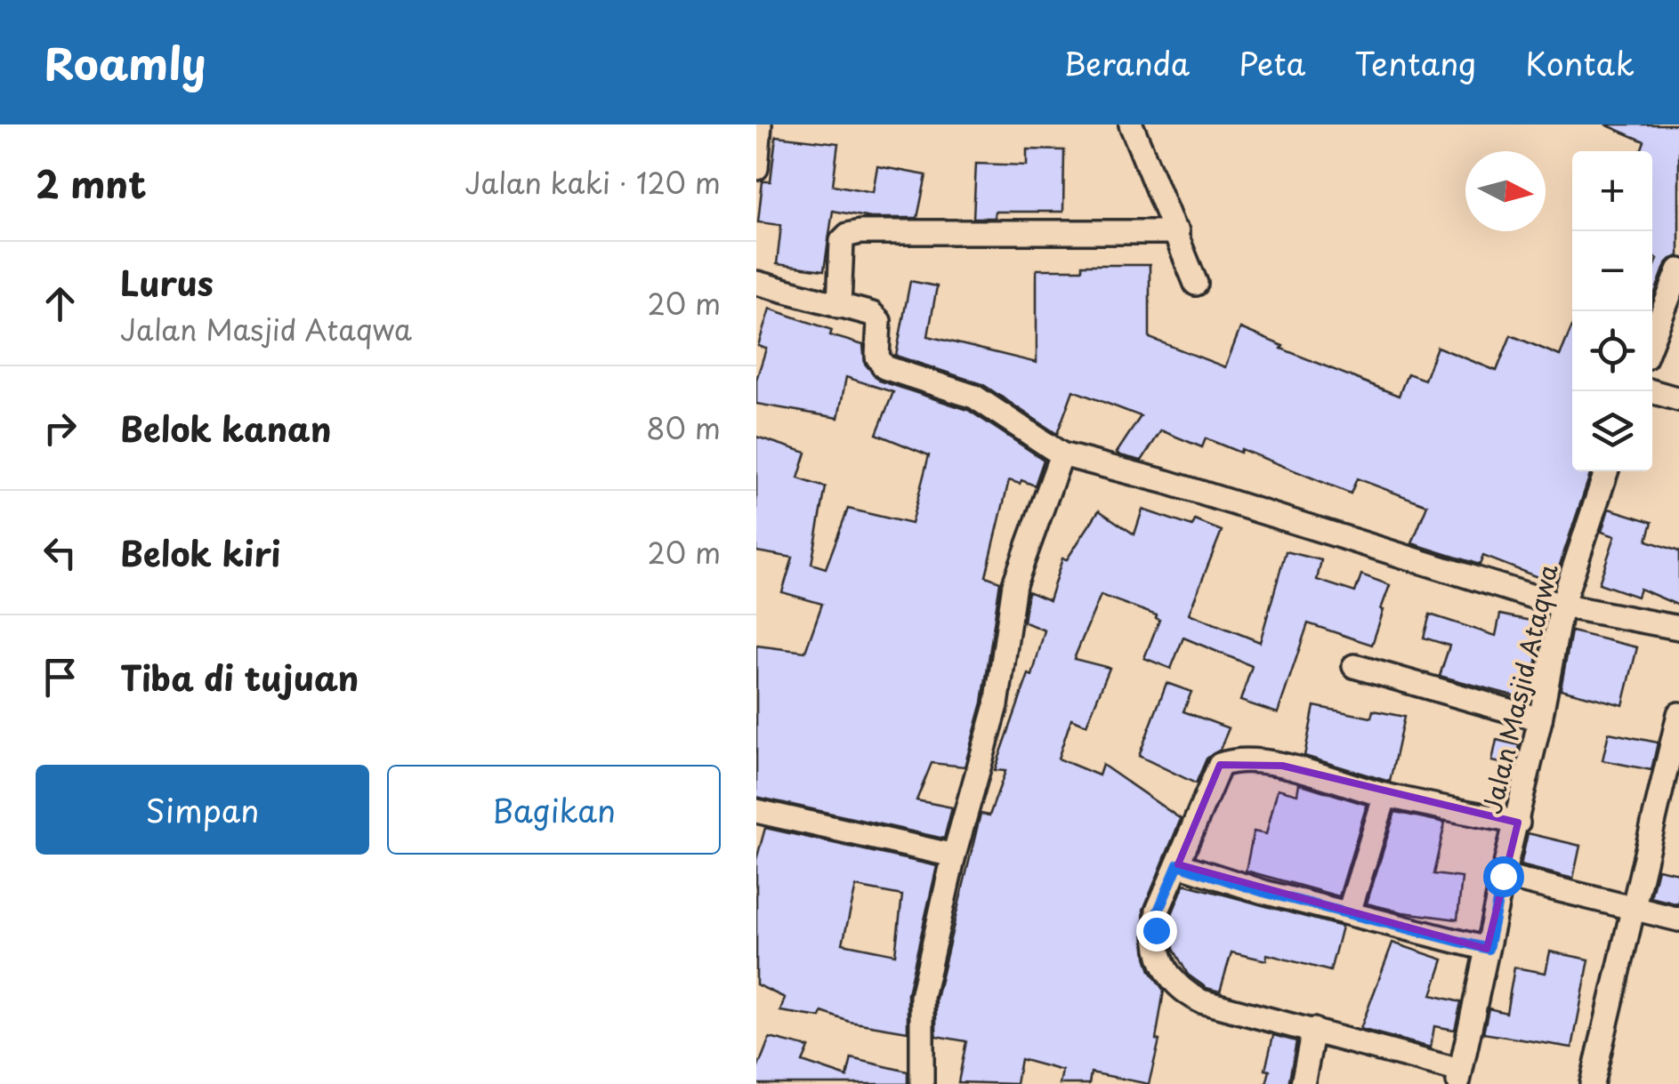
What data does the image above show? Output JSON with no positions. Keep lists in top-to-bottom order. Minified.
{"streets":{"street":["Jalan Masjid Ataqwa"]},"north":"right","page":{"header":"Roamly","nav":["Beranda","Peta","Tentang","Kontak"],"heading":["2 mnt","Jalan kaki · 120 m"],"map_buttons":["+","−"],"list":[["Lurus","Jalan Masjid Ataqwa","20 m"],["Belok kanan","80 m"],["Belok kiri","20 m"],"Tiba di tujuan"],"buttons":["Simpan","Bagikan"]}}
